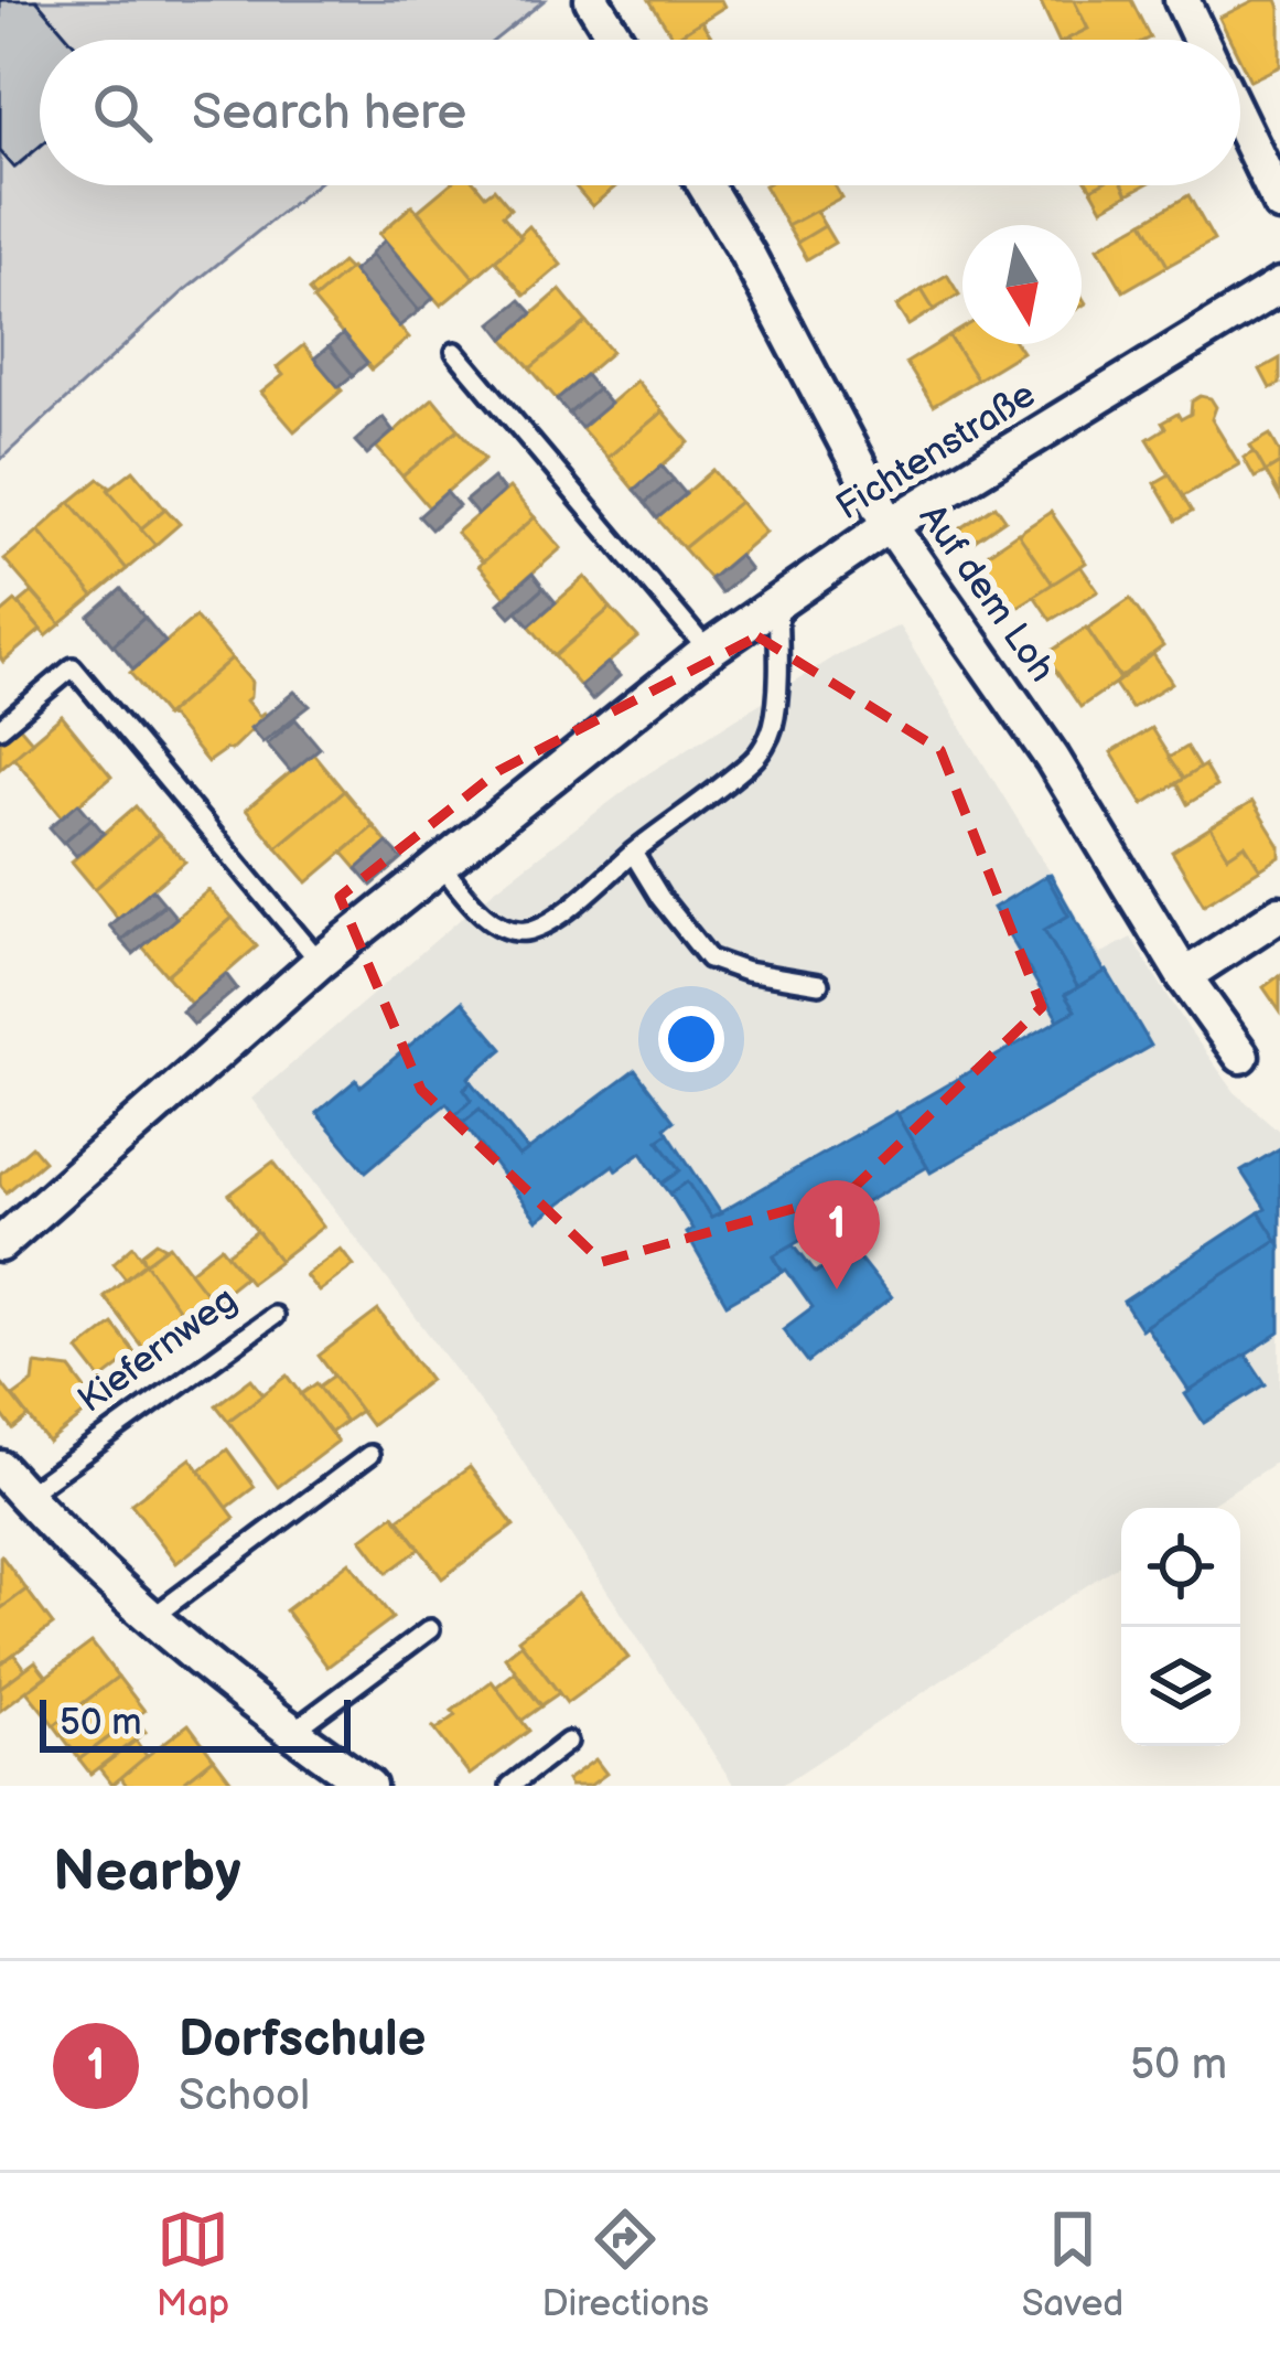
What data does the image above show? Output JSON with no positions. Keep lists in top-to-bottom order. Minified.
{"streets":{"street":["Fichtenstraße","Auf dem Loh"],"lane":["Kiefernweg"]},"crossings":[["Fichtenstraße","Auf dem Loh"]],"scale_bar":"50 m","north":"bottom","page":{"search":"Search here","pins":"1","scale":"50 m","heading":"Nearby","list":[{"mark":"1","name":"Dorfschule","note":"School","value":"50 m"}],"nav":["Map","Directions","Saved"]}}
